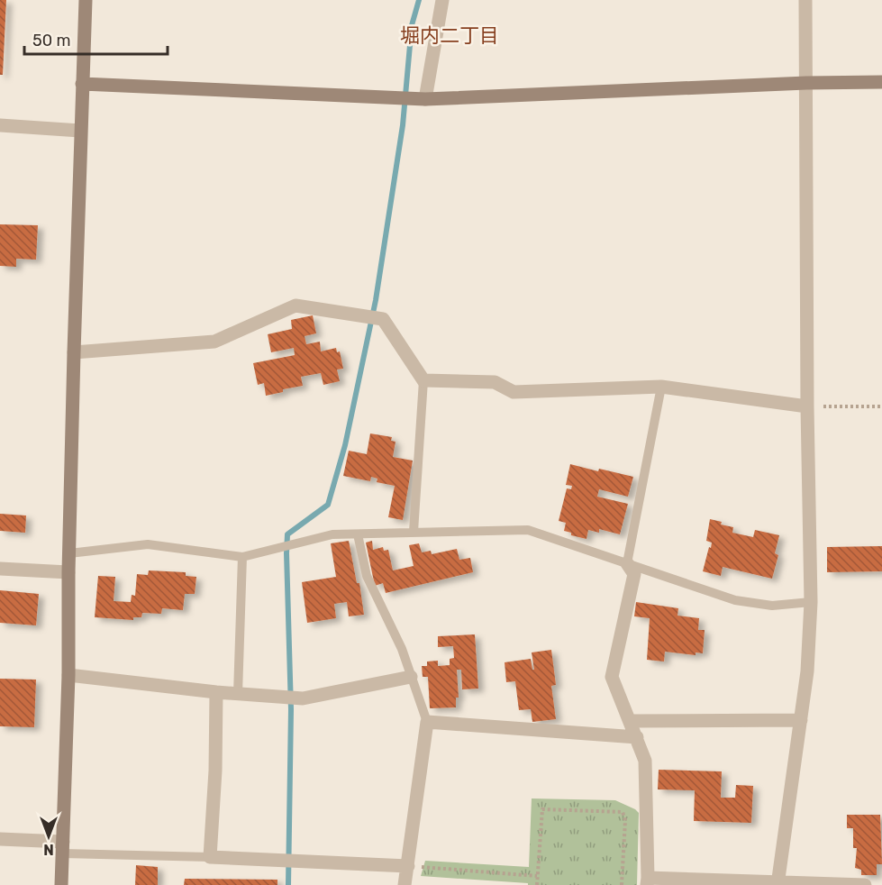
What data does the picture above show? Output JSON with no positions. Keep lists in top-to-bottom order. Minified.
{"districts":["堀内二丁目"],"scale_bar":"50 m","north":"bottom"}
